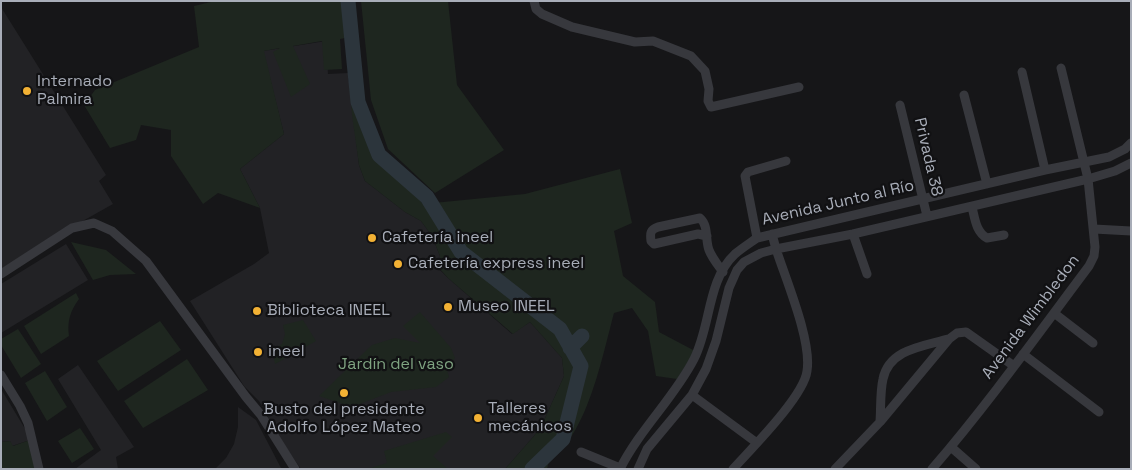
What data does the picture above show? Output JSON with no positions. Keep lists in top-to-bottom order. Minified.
{"streets":{"street":["Privada 38","Avenida Junto al Río","Avenida Wimbledon"]},"crossings":[["Privada 38","Avenida Junto al Río"],["Avenida Junto al Río","Avenida Wimbledon"]],"parks":["Jardín del vaso"],"places":["Internado Palmira","Cafetería ineel","Cafetería express ineel","Museo INEEL","Biblioteca INEEL","ineel","Busto del presidente Adolfo López Mateo","Talleres mecánicos"]}
